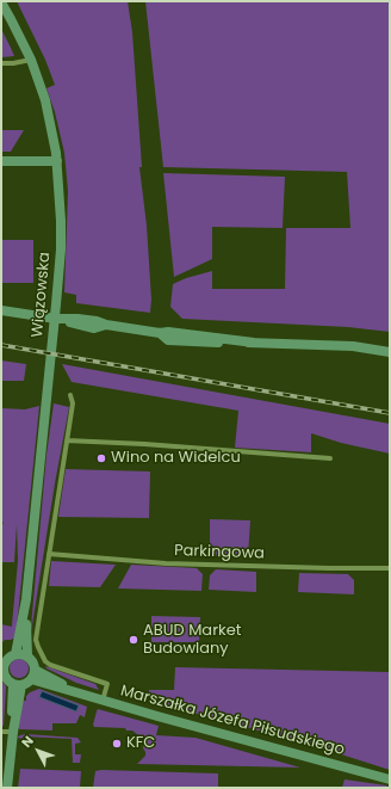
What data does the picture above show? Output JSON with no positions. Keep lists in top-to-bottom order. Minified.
{"streets":{"main road":["Wiązowska","Marszałka Józefa Piłsudskiego"],"street":["Parkingowa"]},"crossings":[["Wiązowska","Marszałka Józefa Piłsudskiego"]],"places":["Wino na Widelcu","ABUD Market Budowlany","KFC"],"north":"top left"}
